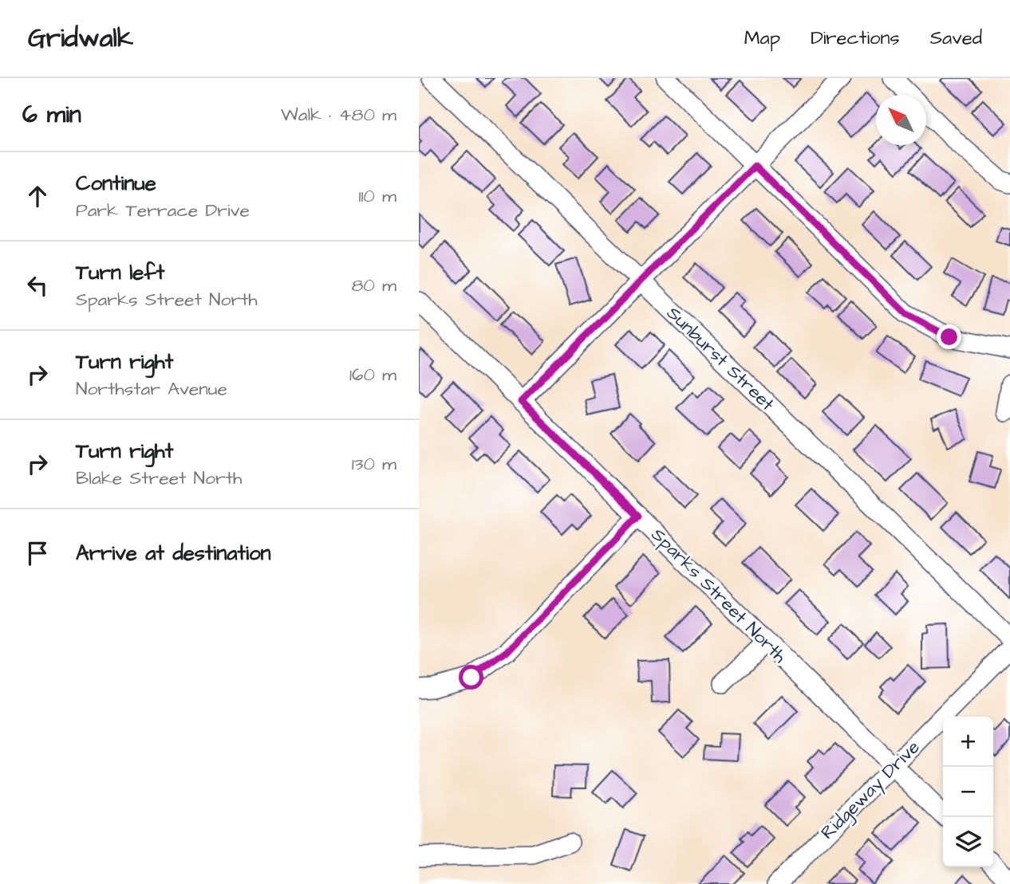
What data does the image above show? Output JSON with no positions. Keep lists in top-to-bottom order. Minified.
{"streets":{"street":["Sunburst Street","Sparks Street North","Ridgeway Drive"]},"crossings":[["Sparks Street North","Ridgeway Drive"]],"north":"top left","page":{"header":"Gridwalk","nav":["Map","Directions","Saved"],"heading":["6 min","Walk · 480 m"],"list":[["Continue","Park Terrace Drive","110 m"],["Turn left","Sparks Street North","80 m"],["Turn right","Northstar Avenue","160 m"],["Turn right","Blake Street North","130 m"],"Arrive at destination"],"map_buttons":["+","−"]}}
